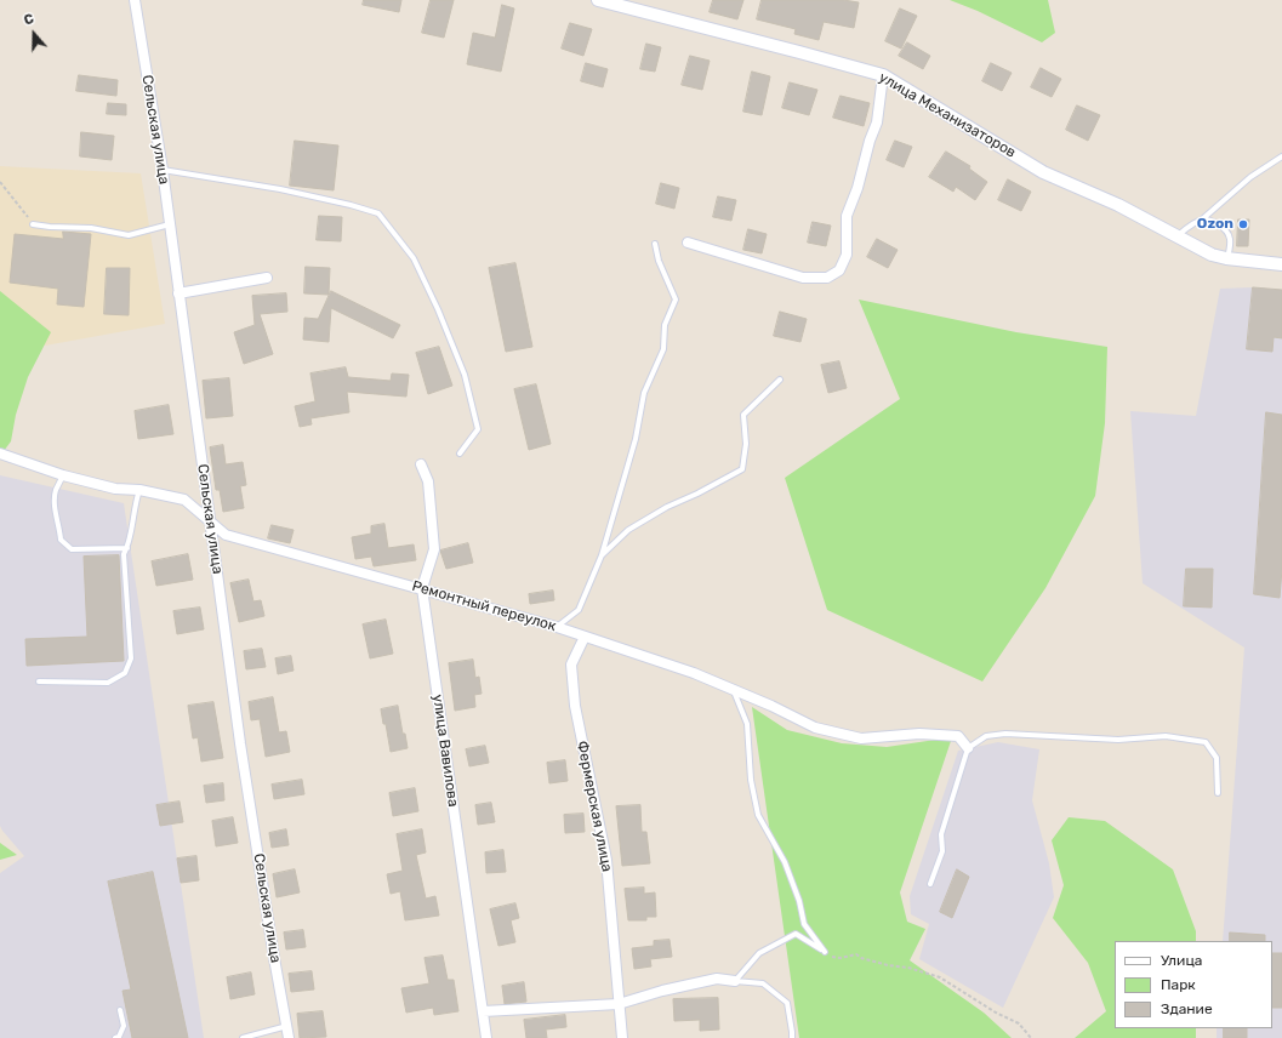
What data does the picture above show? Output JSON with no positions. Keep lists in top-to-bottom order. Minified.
{"streets":{"street":["улица Механизаторов","Сельская улица","Ремонтный переулок","улица Вавилова","Фермерская улица"]},"crossings":[["Сельская улица","Ремонтный переулок"],["Ремонтный переулок","улица Вавилова"],["Ремонтный переулок","Фермерская улица"]],"places":["Ozon"],"legend":["Улица","Парк","Здание"],"north":"top"}
